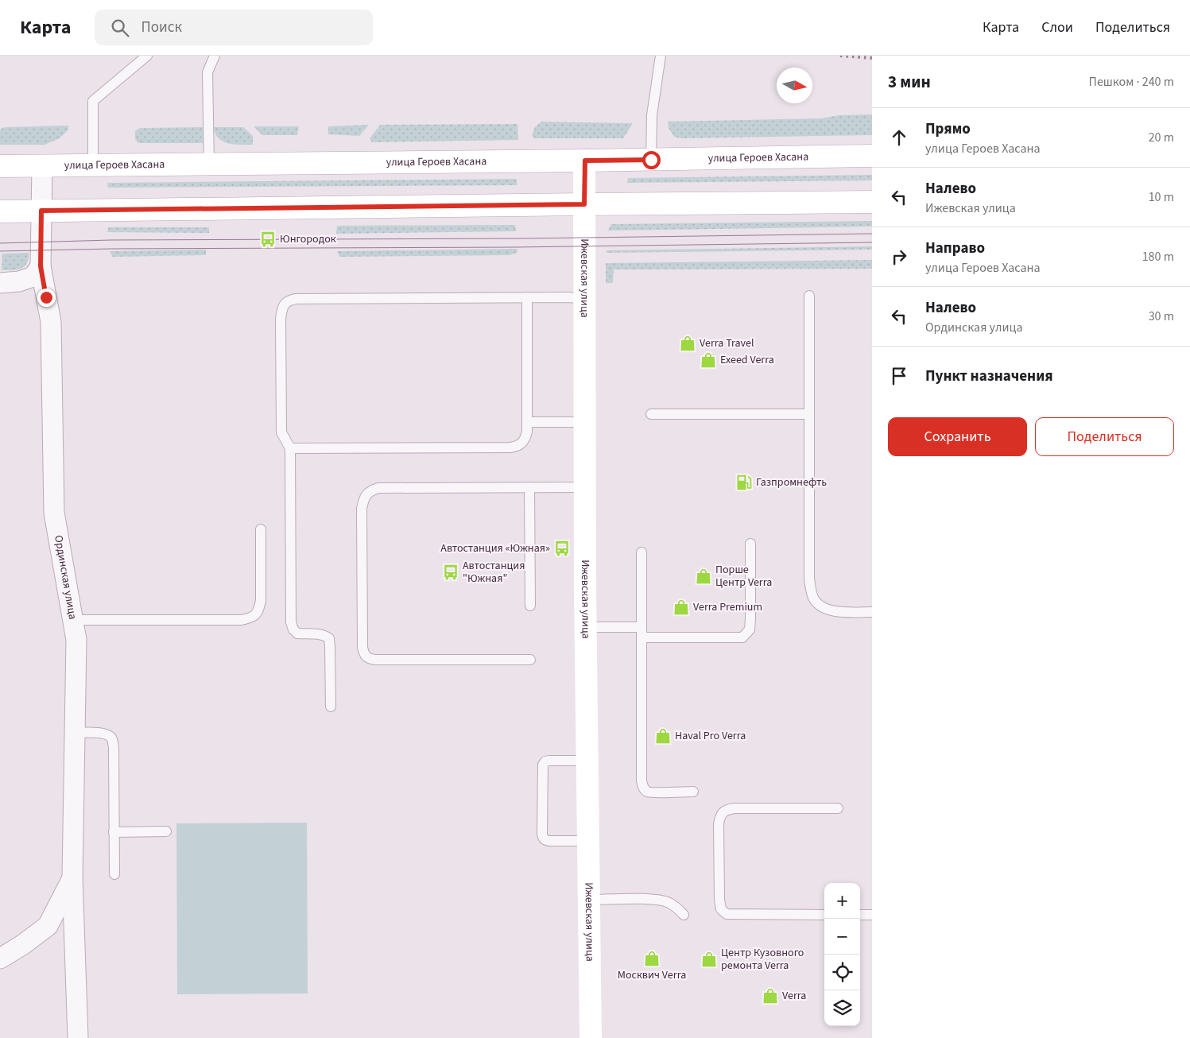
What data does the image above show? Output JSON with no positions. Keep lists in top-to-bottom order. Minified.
{"streets":{"main road":["улица Героев Хасана","Ижевская улица"],"street":["Ординская улица"]},"crossings":[["улица Героев Хасана","Ижевская улица"],["улица Героев Хасана","Ординская улица"]],"places":{"bus stop":["Юнгородок","Автостанция «Южная»","Автостанция \"Южная\""],"shop":["Verra Travel","Exeed Verra","Порше Центр Verra","Verra Premium","Haval Pro Verra","Москвич Verra","Центр Кузовного ремонта Verra","Verra"],"fuel station":["Газпромнефть"]},"north":"right","page":{"header":"Карта","search":"Поиск","nav":["Карта","Слои","Поделиться"],"heading":["3 мин","Пешком · 240 m"],"list":[["Прямо","улица Героев Хасана","20 m"],["Налево","Ижевская улица","10 m"],["Направо","улица Героев Хасана","180 m"],["Налево","Ординская улица","30 m"],"Пункт назначения"],"buttons":["Сохранить","Поделиться"],"map_buttons":["+","−"]}}
